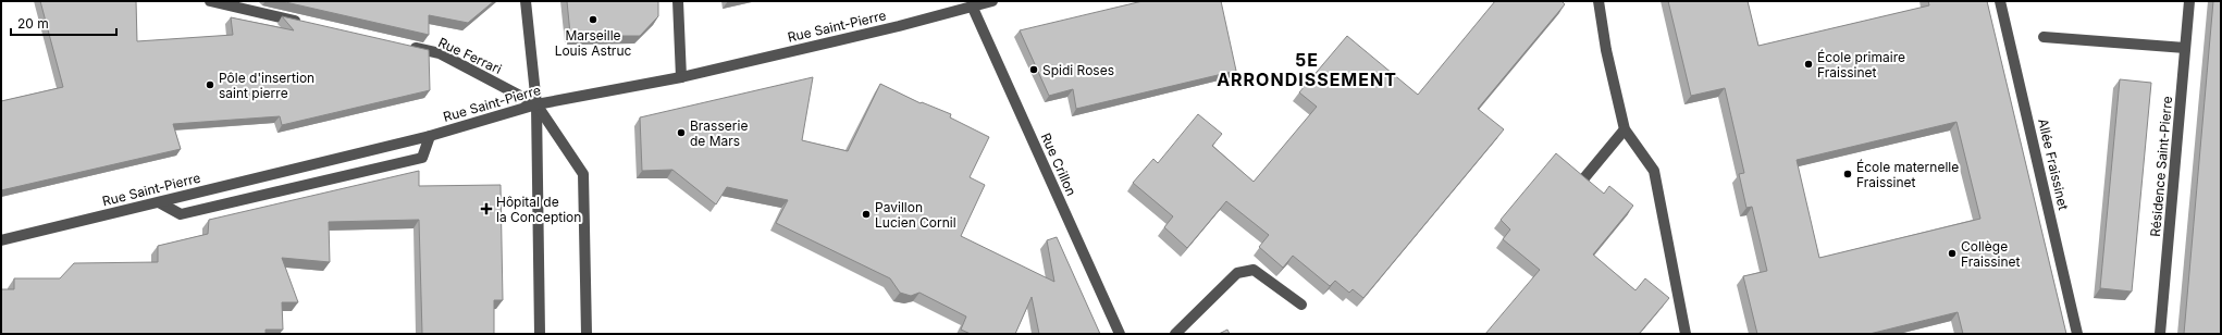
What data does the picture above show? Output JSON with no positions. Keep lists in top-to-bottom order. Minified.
{"streets":{"street":["Rue Saint-Pierre","Rue Ferrari","Rue Crillon","Allée Fraissinet","Résidence Saint-Pierre"]},"crossings":[["Rue Saint-Pierre","Rue Ferrari"],["Rue Saint-Pierre","Rue Crillon"]],"districts":["5E ARRONDISSEMENT"],"places":{"other":["Marseille Louis Astruc","École primaire Fraissinet","Spidi Roses","Pôle d'insertion saint pierre","Brasserie de Mars","École maternelle Fraissinet","Pavillon Lucien Cornil","Collège Fraissinet"],"health":["Hôpital de la Conception"]},"scale_bar":"20 m"}
